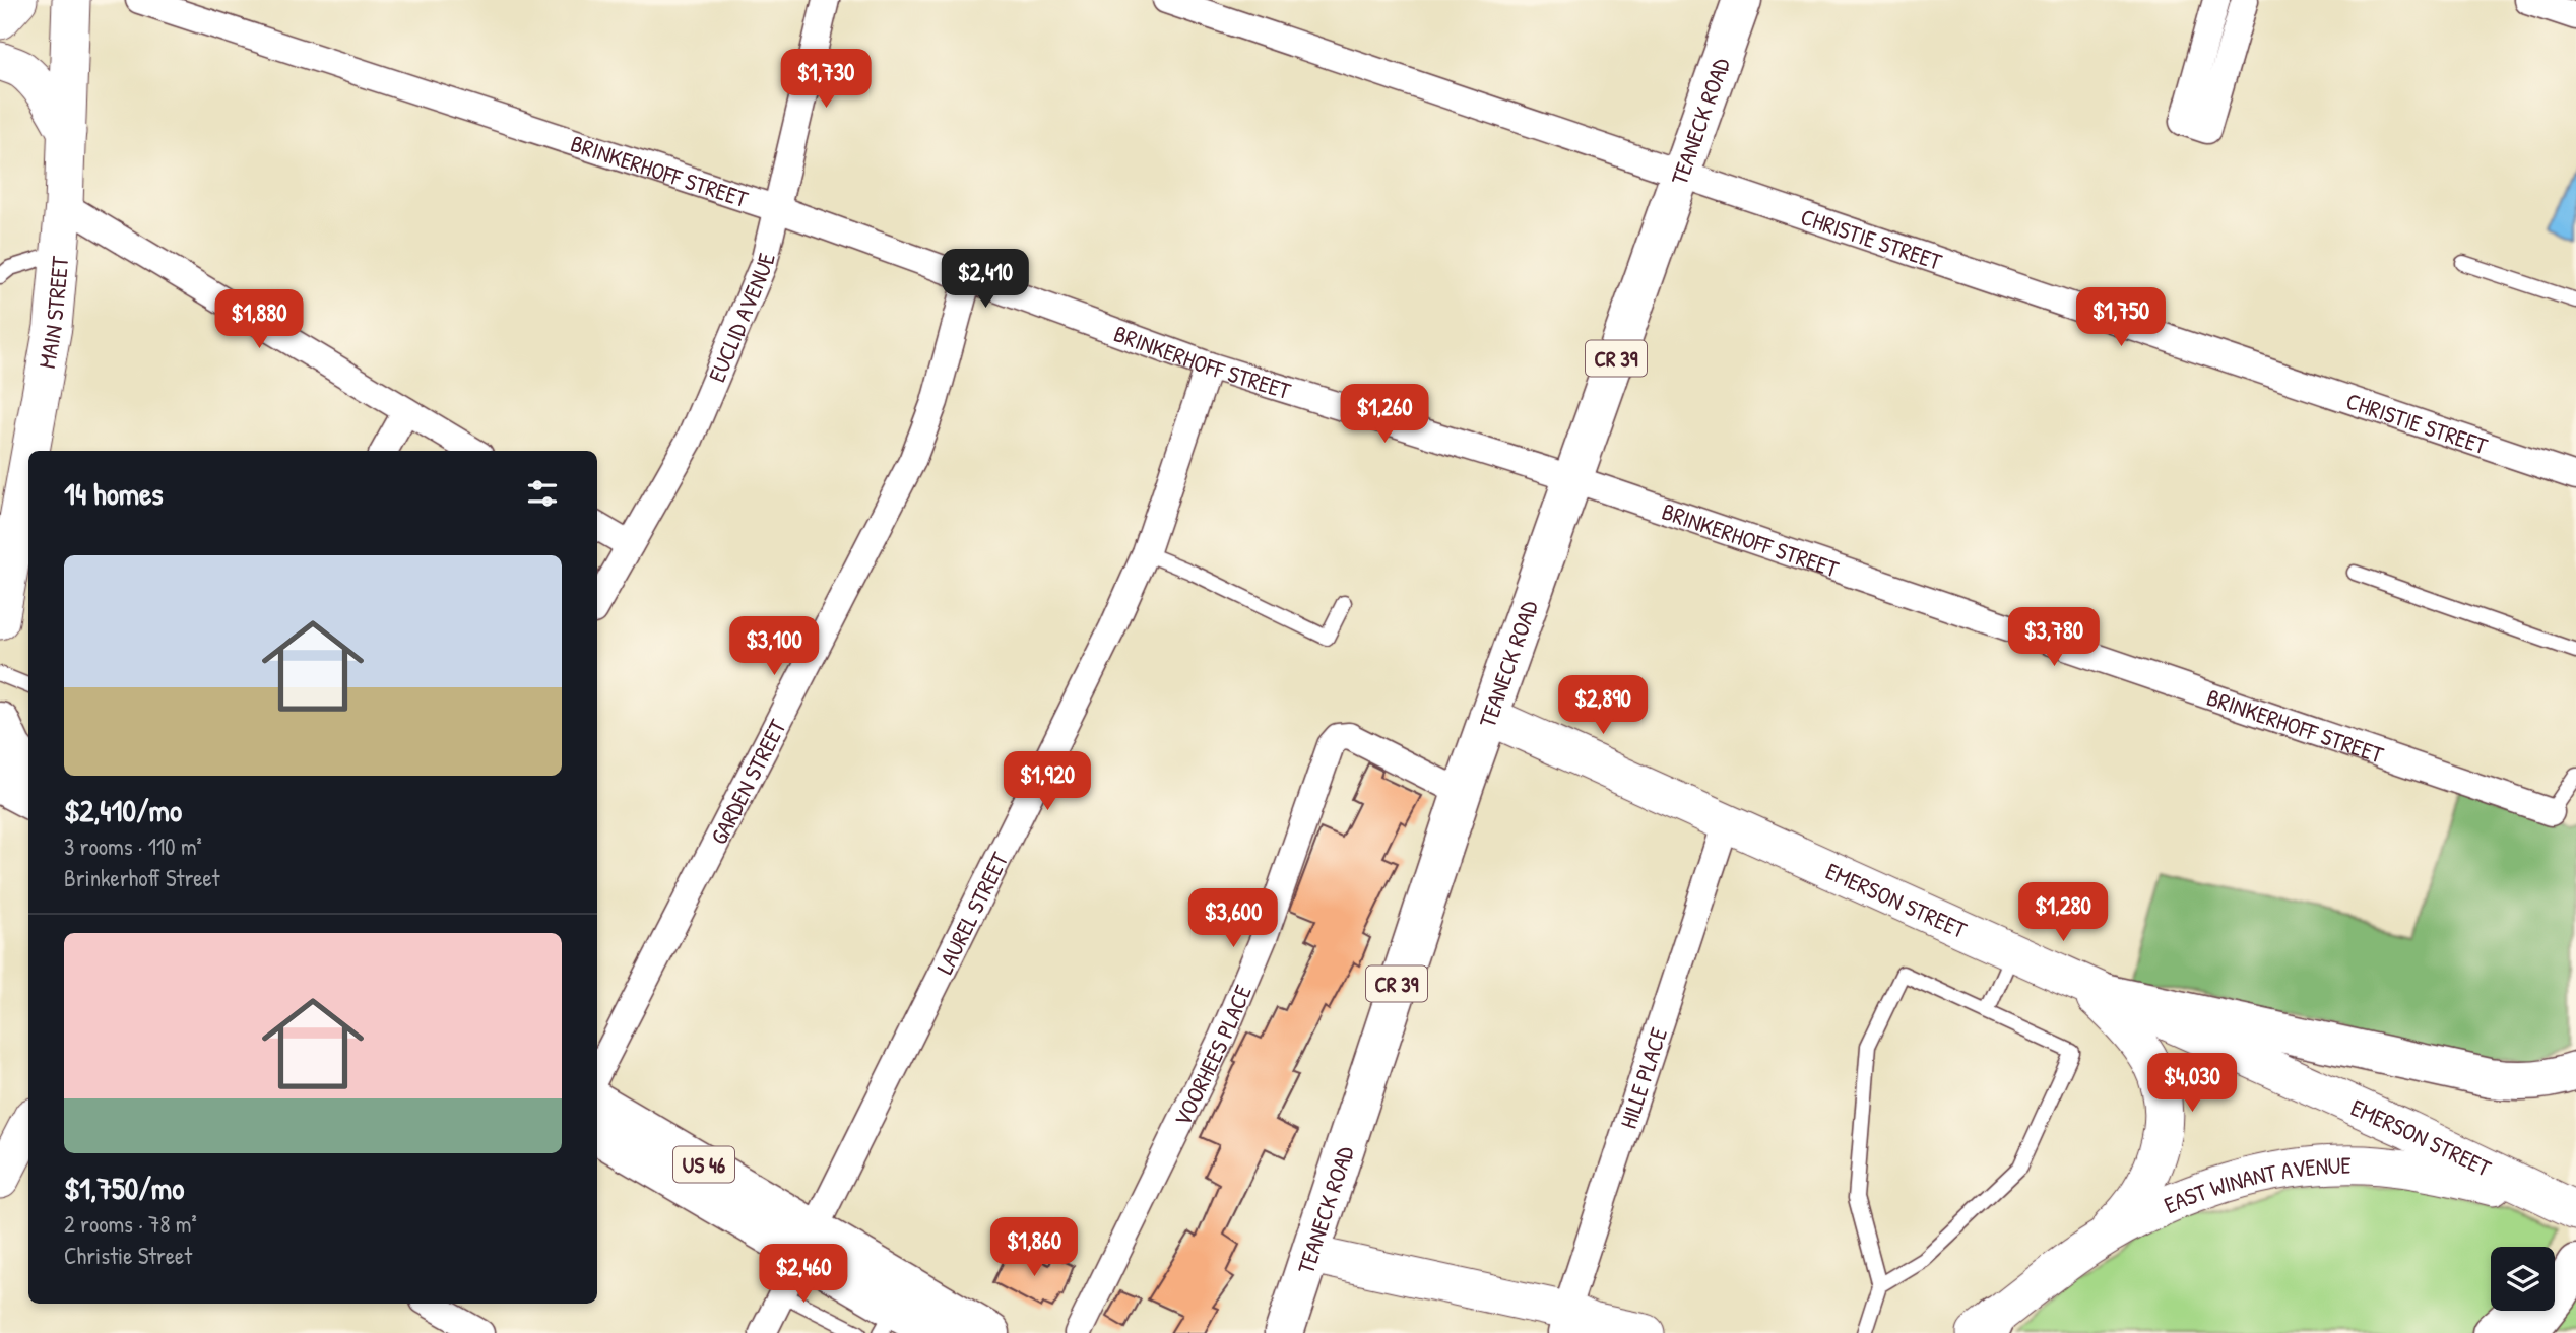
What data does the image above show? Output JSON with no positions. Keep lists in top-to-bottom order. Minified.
{"streets":{"main road":["TEANECK ROAD","MAIN STREET","CR 39","EMERSON STREET","US 46","EAST WINANT AVENUE"],"street":["BRINKERHOFF STREET","CHRISTIE STREET","EUCLID AVENUE","GARDEN STREET","LAUREL STREET","VOORHEES PLACE","HILLE PLACE"]},"crossings":[["TEANECK ROAD","BRINKERHOFF STREET"],["TEANECK ROAD","CHRISTIE STREET"],["TEANECK ROAD","EMERSON STREET"],["TEANECK ROAD","VOORHEES PLACE"],["BRINKERHOFF STREET","EUCLID AVENUE"],["BRINKERHOFF STREET","GARDEN STREET"],["BRINKERHOFF STREET","LAUREL STREET"],["EMERSON STREET","HILLE PLACE"],["EMERSON STREET","EAST WINANT AVENUE"],["LAUREL STREET","US 46"]],"page":{"price":["$1,730","$2,410","$1,750","$1,880","$1,260","$3,780","$3,100","$2,890","$1,920","$1,280","$3,600","$4,030","$1,860","$2,460"],"heading":"14 homes","list":[{"name":"$2,410/mo","note":"3 rooms · 110 m² · Brinkerhoff Street"},{"name":"$1,750/mo","note":"2 rooms · 78 m² · Christie Street"}]}}
